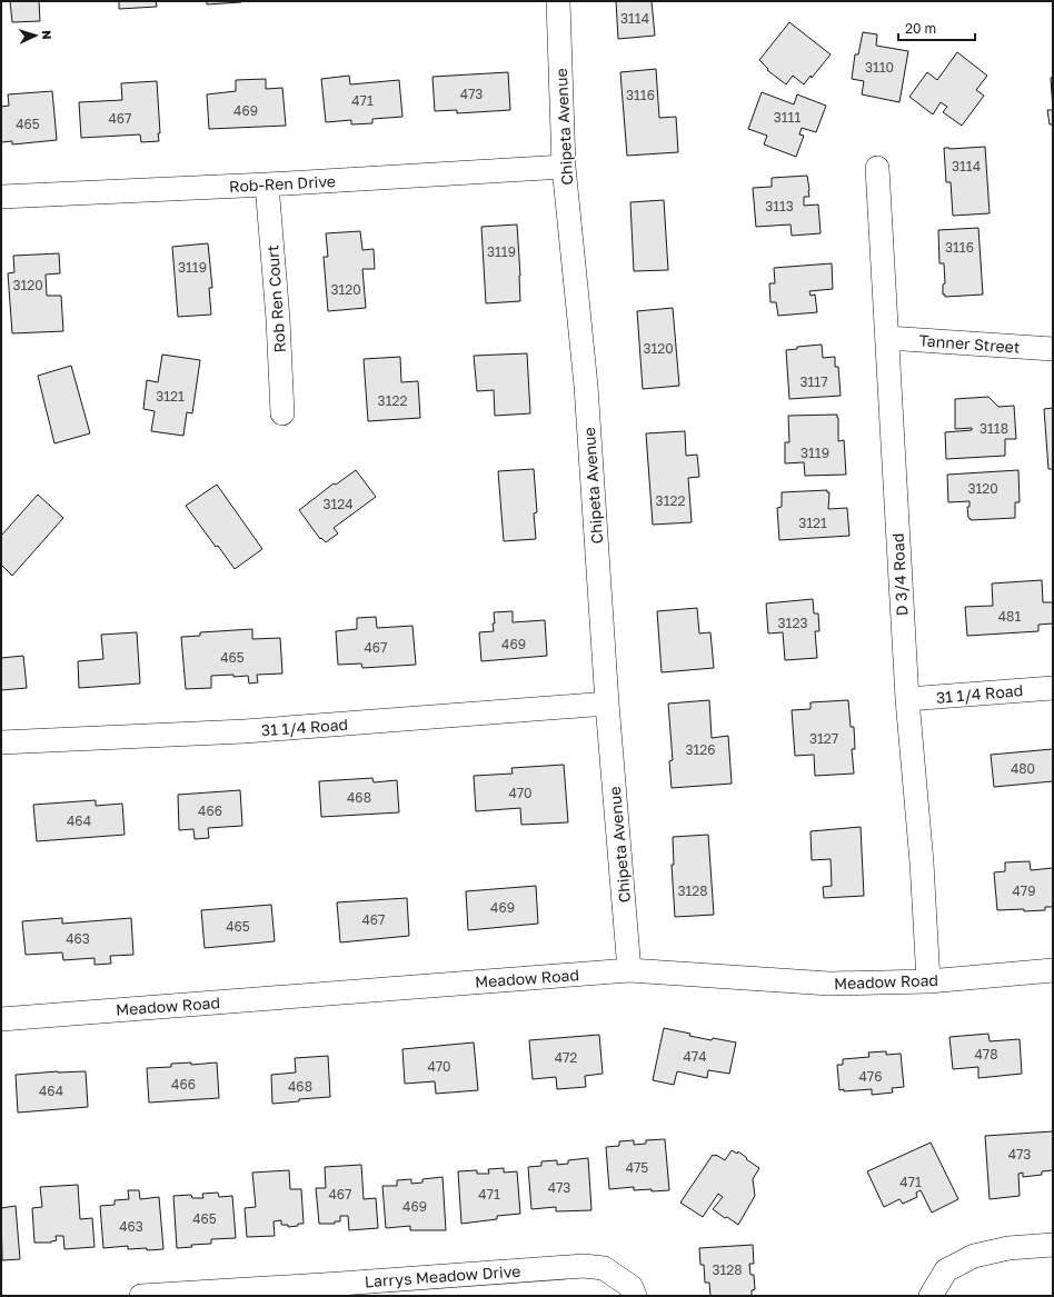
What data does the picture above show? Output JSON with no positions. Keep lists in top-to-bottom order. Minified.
{"streets":{"street":["Chipeta Avenue","Rob-Ren Drive","Rob Ren Court","Tanner Street","D 3/4 Road","31 1/4 Road","Meadow Road","Larrys Meadow Drive"]},"crossings":[["Chipeta Avenue","Rob-Ren Drive"],["Chipeta Avenue","31 1/4 Road"],["Chipeta Avenue","Meadow Road"],["Rob-Ren Drive","Rob Ren Court"],["Tanner Street","D 3/4 Road"],["D 3/4 Road","31 1/4 Road"],["D 3/4 Road","Meadow Road"]],"house_numbers":["3114","3110","473","3116","471","469","3111","467","465","3114","3113","3116","3119","3119","3120","3120","3120","3117","3121","3122","3118","3119","3120","3122","3124","3121","481","3123","469","467","465","3127","3126","480","470","468","466","464","3128","479","469","467","465","463","478","474","472","470","476","466","468","464","473","475","471","473","467","471","469","465","463","3128"],"scale_bar":"20 m","north":"right"}
